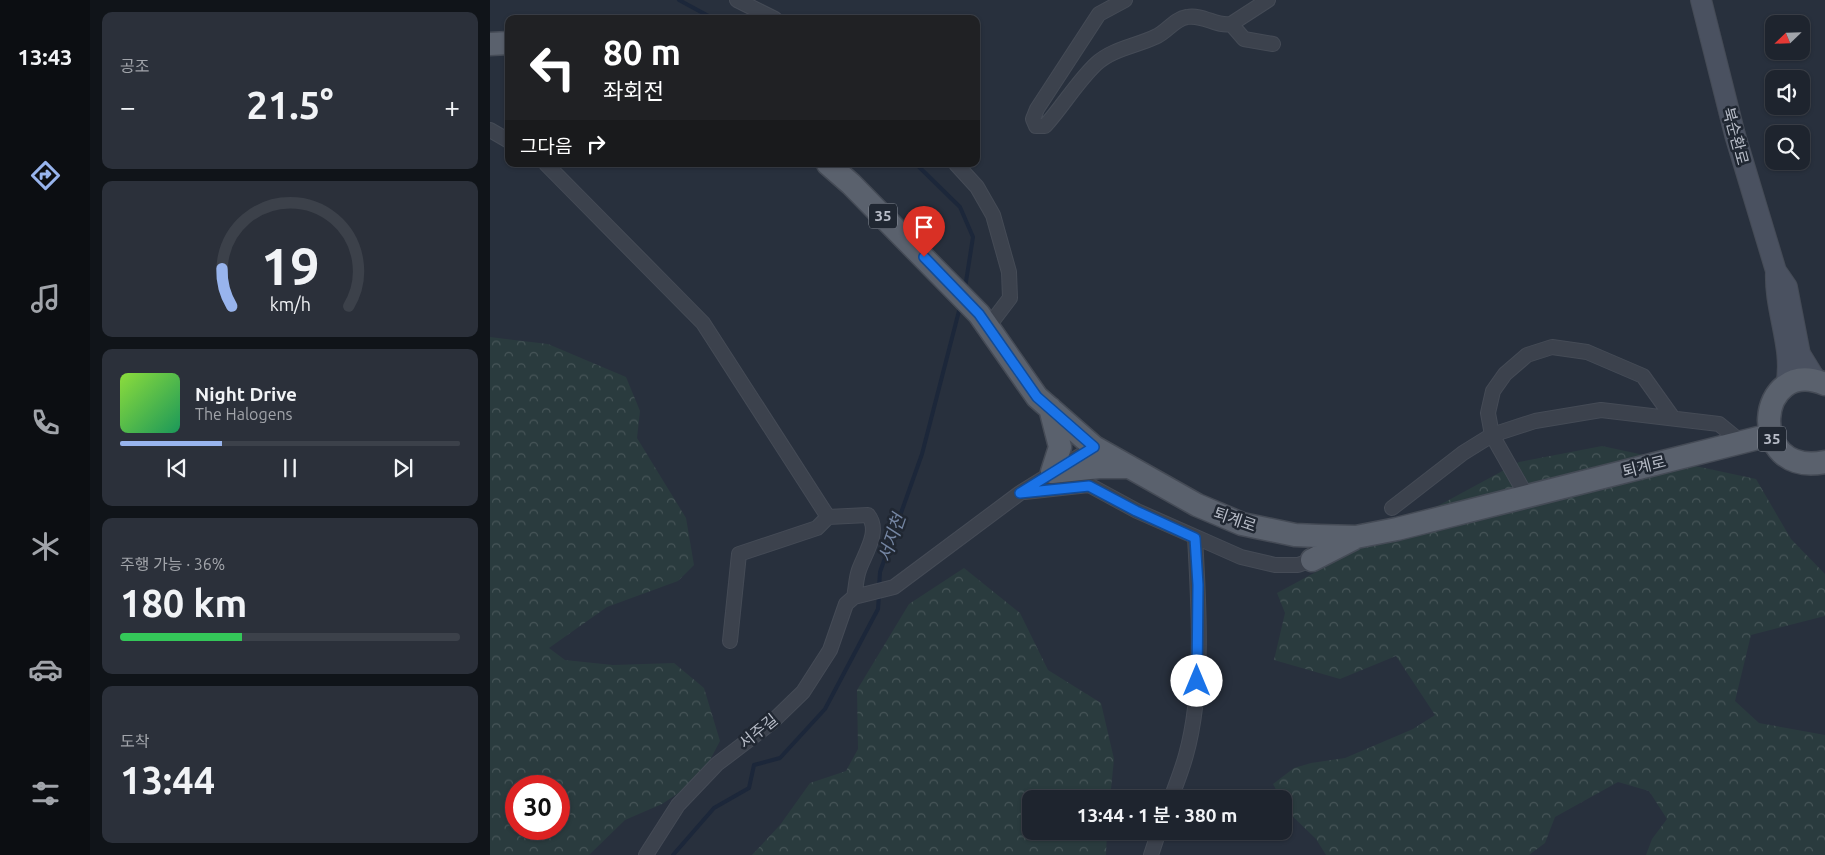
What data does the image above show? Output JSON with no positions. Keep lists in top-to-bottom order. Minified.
{"streets":{"main road":["35","퇴계로"],"street":["북순환로","서주길"]},"crossings":[["북순환로","35"],["35","퇴계로"]],"water":["서지천"],"north":"bottom left","page":{"tabs":"13:43","tile":["공조",["주행 가능 · 36%","180 km"],["도착","13:44"]],"turn":["80 m","좌회전"],"heat":["−","21.5°","+"],"then":"그다음","song":["Night Drive","The Halogens"],"limit":"30","trip":"13:44 · 1 분 · 380 m","gauge":["19","km/h"]}}
